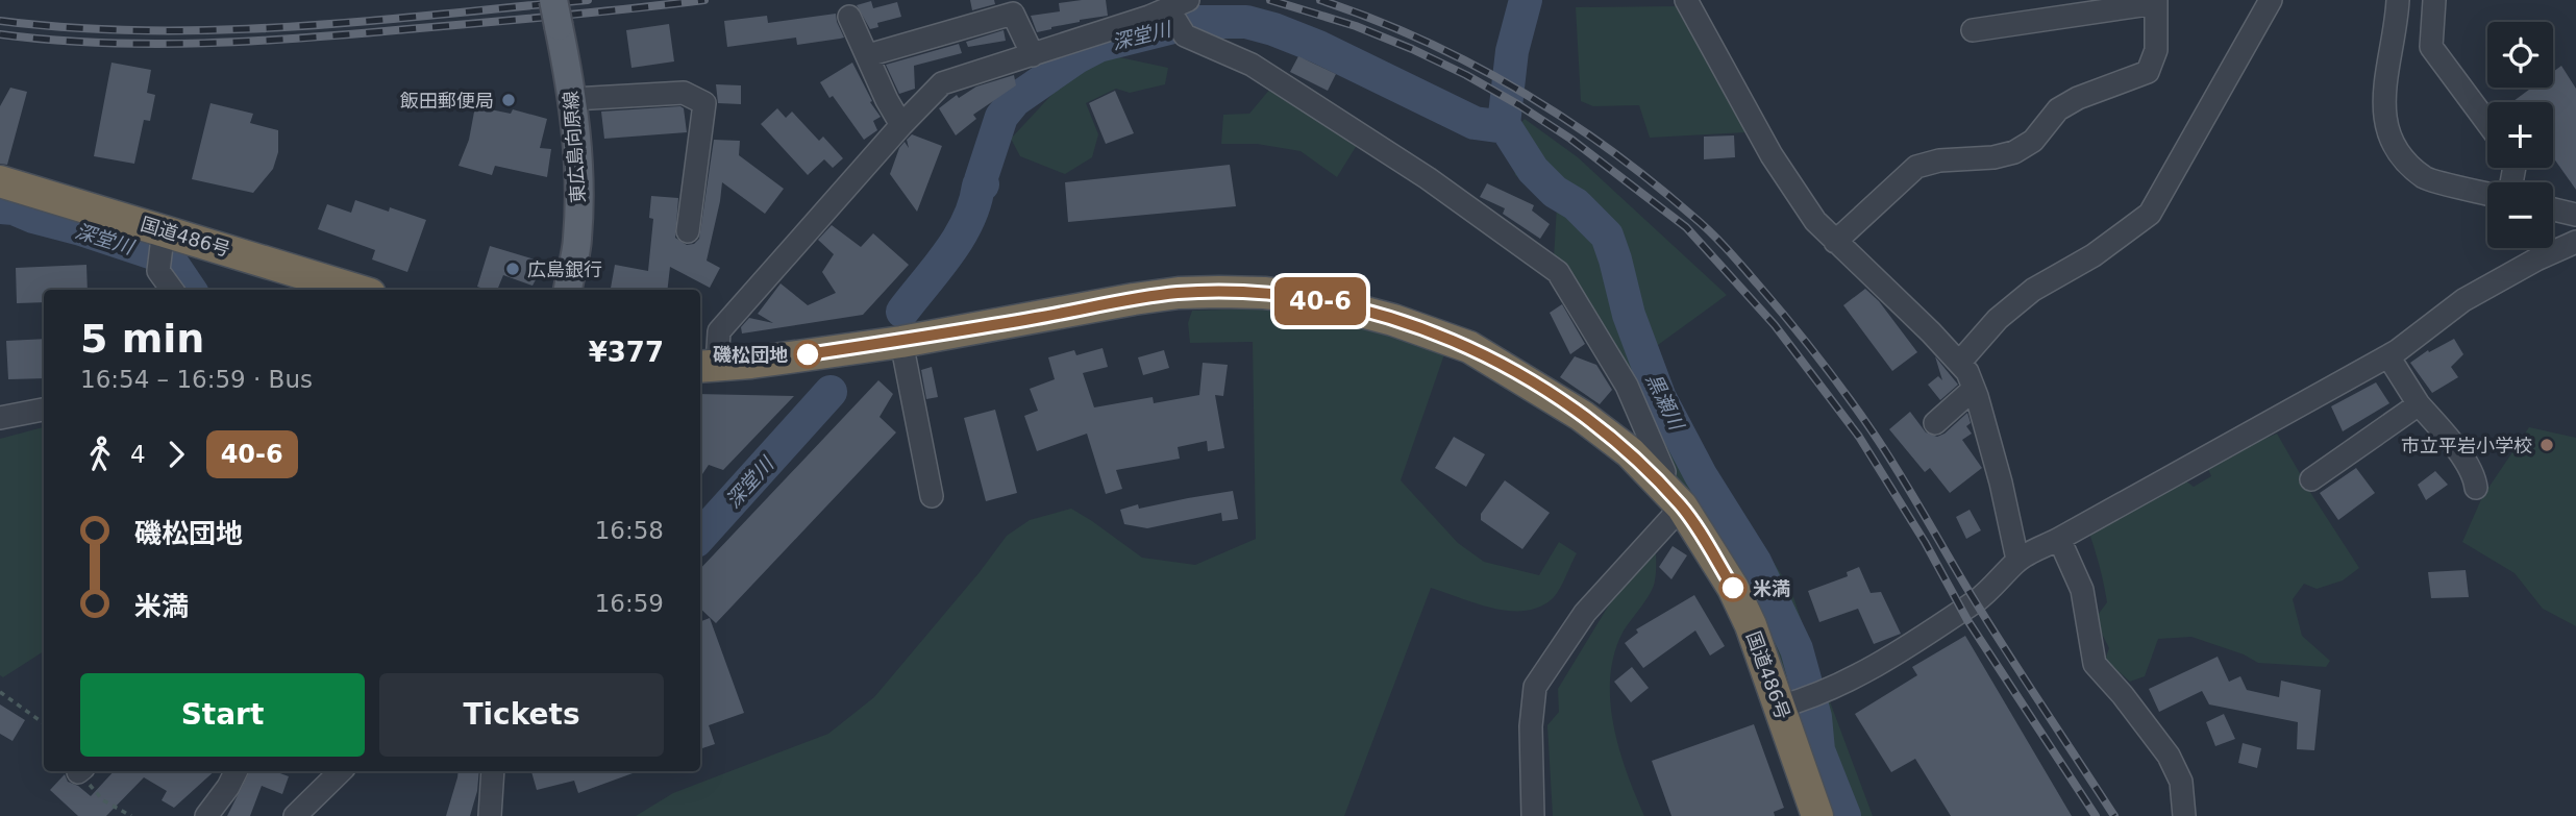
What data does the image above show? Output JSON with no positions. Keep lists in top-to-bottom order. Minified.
{"streets":{"highway":["国道486号"],"main road":["東広島向原線"]},"water":["深堂川","黒瀬川"],"places":["飯田郵便局","広島銀行","磯松団地","市立平岩小学校","米満"],"lines":["bus line 40-6"],"page":{"on_map":"40-6","map_buttons":["+","−"],"heading":["5 min","16:54 – 16:59 · Bus","¥377"],"legs":["4","40-6"],"list":[{"name":"磯松団地","value":"16:58"},{"name":"米満","value":"16:59"}],"buttons":["Start","Tickets"]}}
